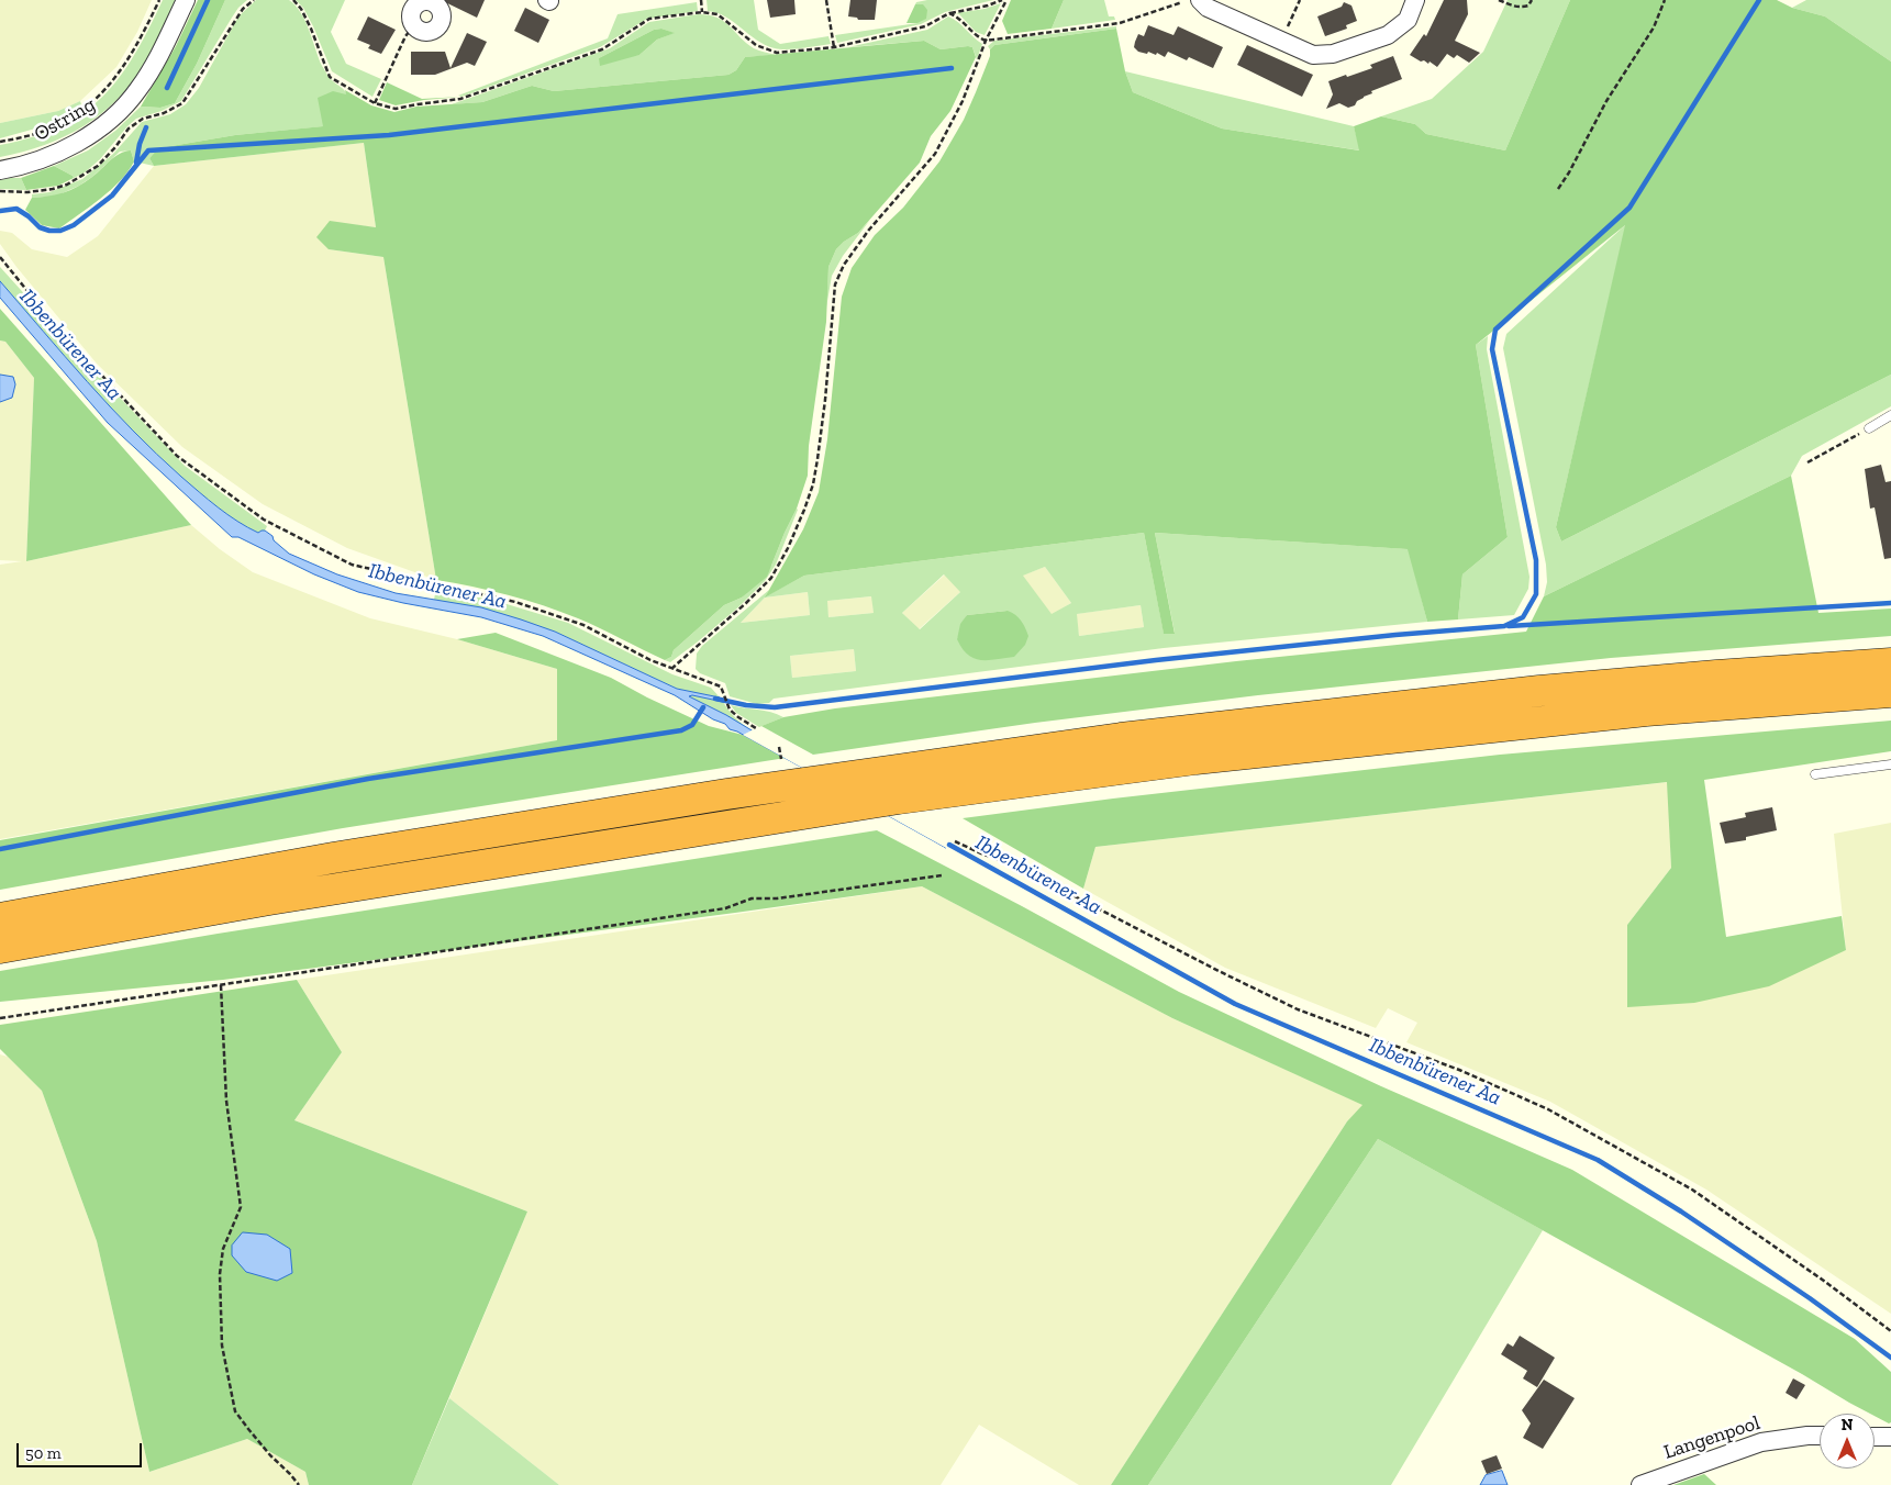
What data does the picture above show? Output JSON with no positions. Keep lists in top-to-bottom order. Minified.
{"streets":{"street":["Ostring","Langenpool"]},"water":["Ibbenbürener Aa"],"scale_bar":"50 m","north":"top"}
